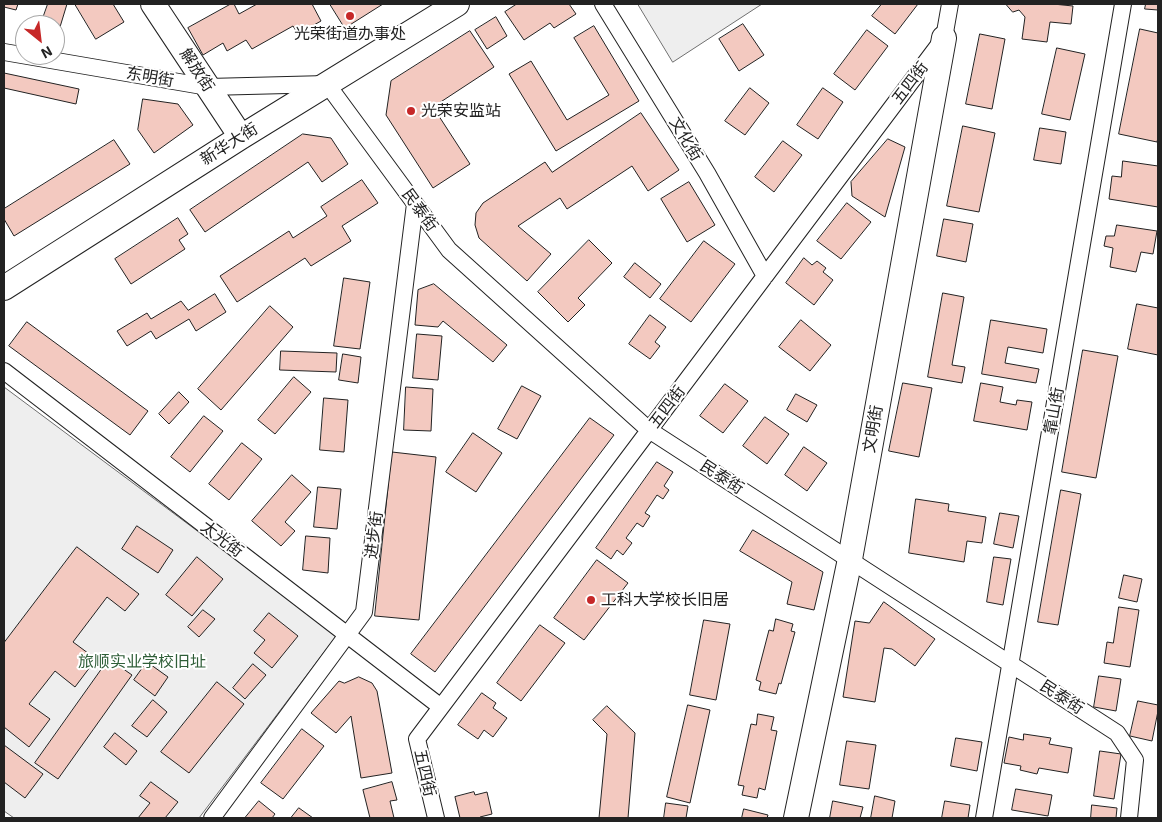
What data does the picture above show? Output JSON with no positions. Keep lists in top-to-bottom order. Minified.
{"streets":{"street":["解放街","东明街","五四街","文化街","新华大街","民泰街","靠山街","文明街","进步街","太光街"]},"crossings":[["解放街","东明街"],["解放街","新华大街"],["东明街","新华大街"],["东明街","民泰街"],["五四街","文化街"],["五四街","民泰街"],["五四街","文明街"],["五四街","太光街"],["新华大街","民泰街"],["民泰街","靠山街"],["民泰街","文明街"],["民泰街","进步街"],["进步街","太光街"]],"parks":["旅顺实业学校旧址"],"places":["光荣街道办事处","光荣安监站","工科大学校长旧居"],"north":"bottom right"}
